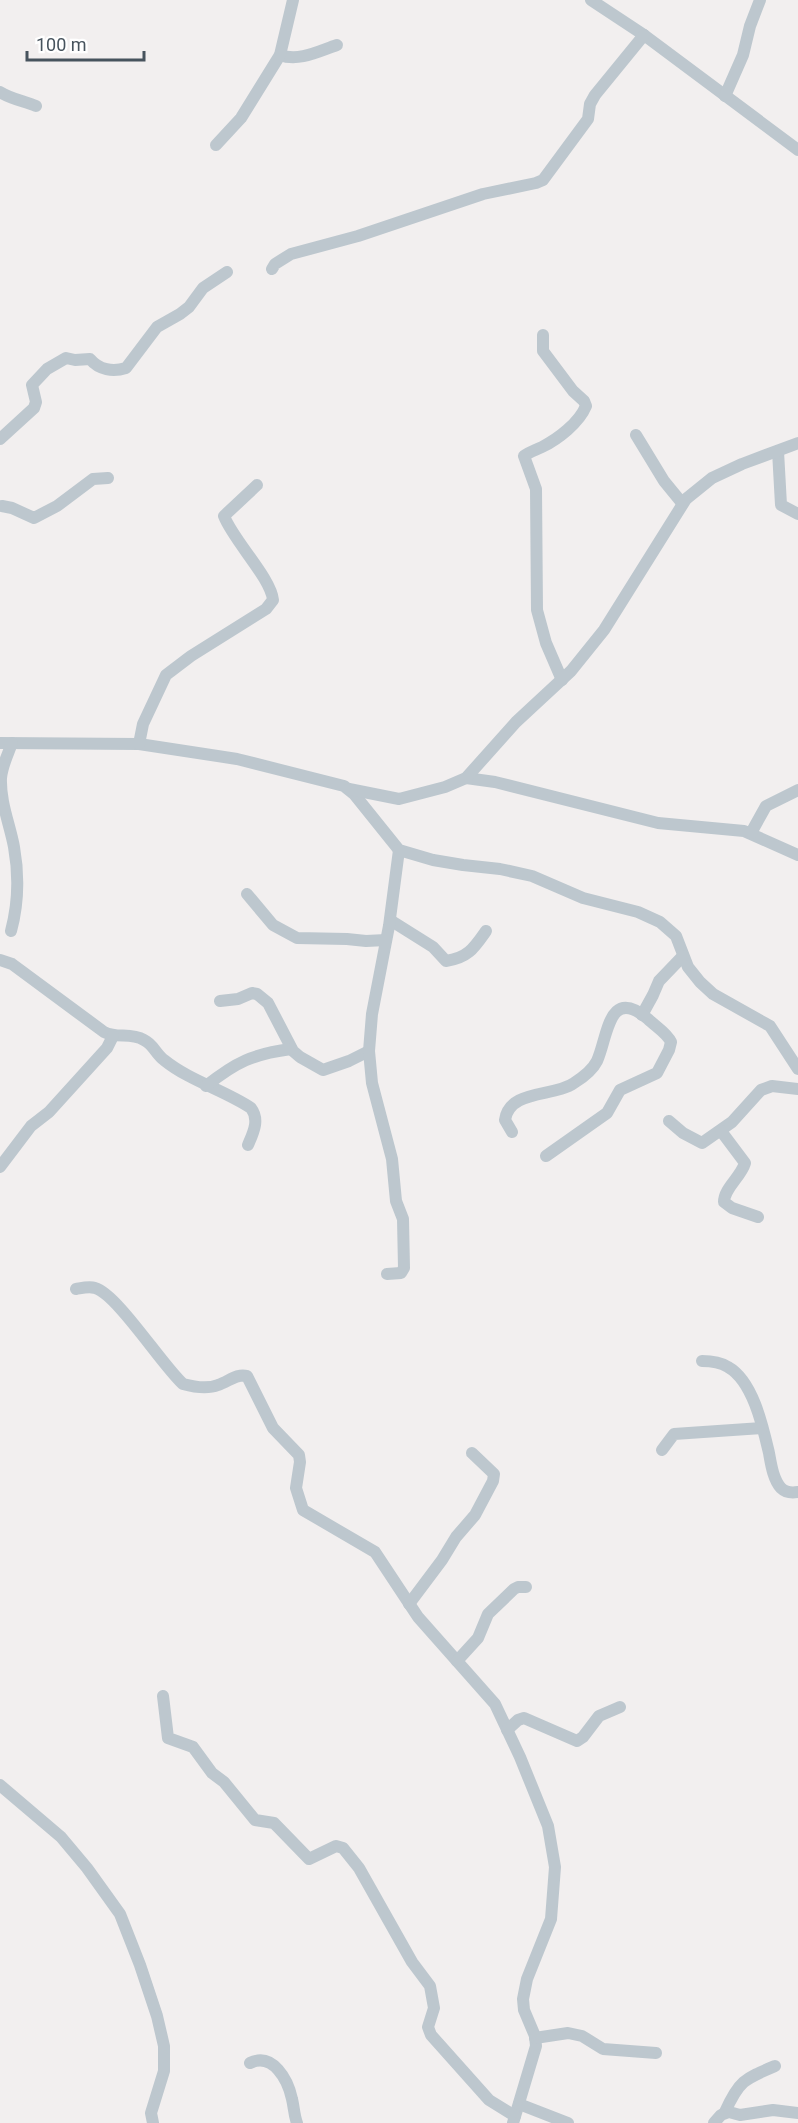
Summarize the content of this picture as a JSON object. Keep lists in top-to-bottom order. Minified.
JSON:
{"scale_bar":"100 m"}
